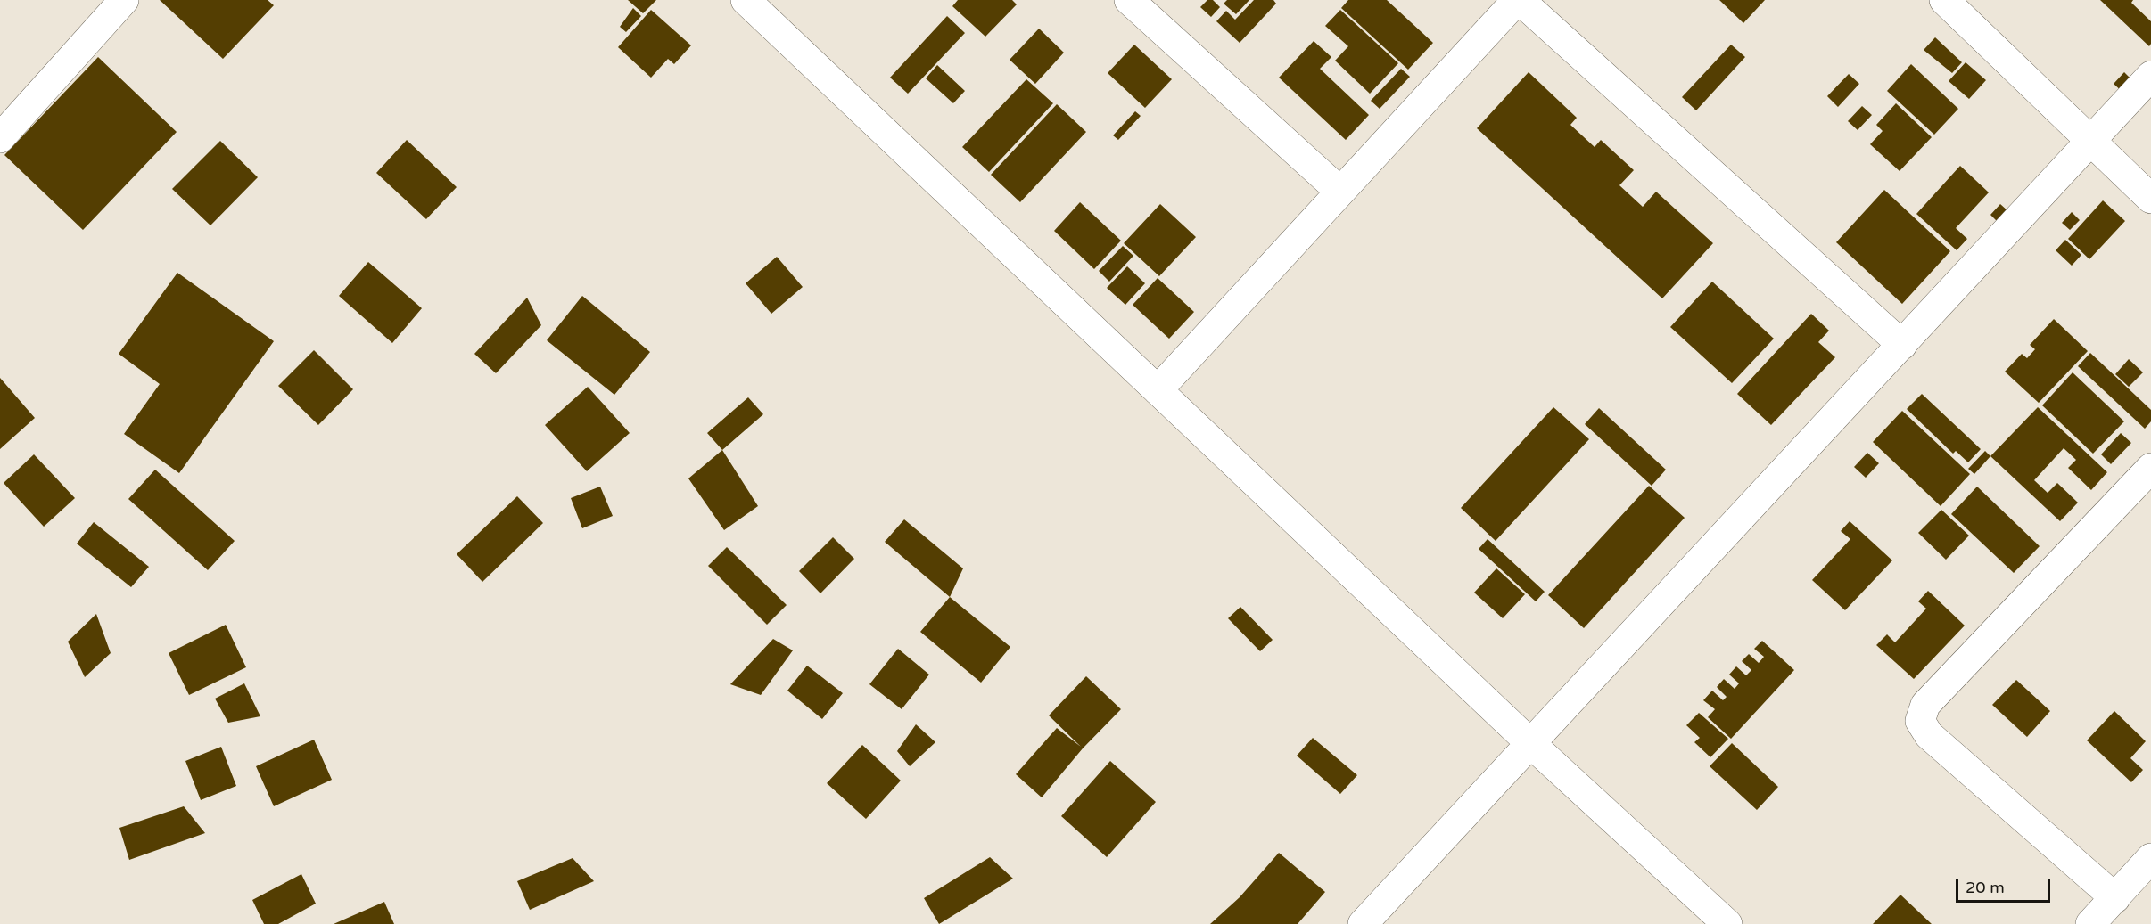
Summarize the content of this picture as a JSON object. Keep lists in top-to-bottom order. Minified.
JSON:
{"scale_bar":"20 m"}
